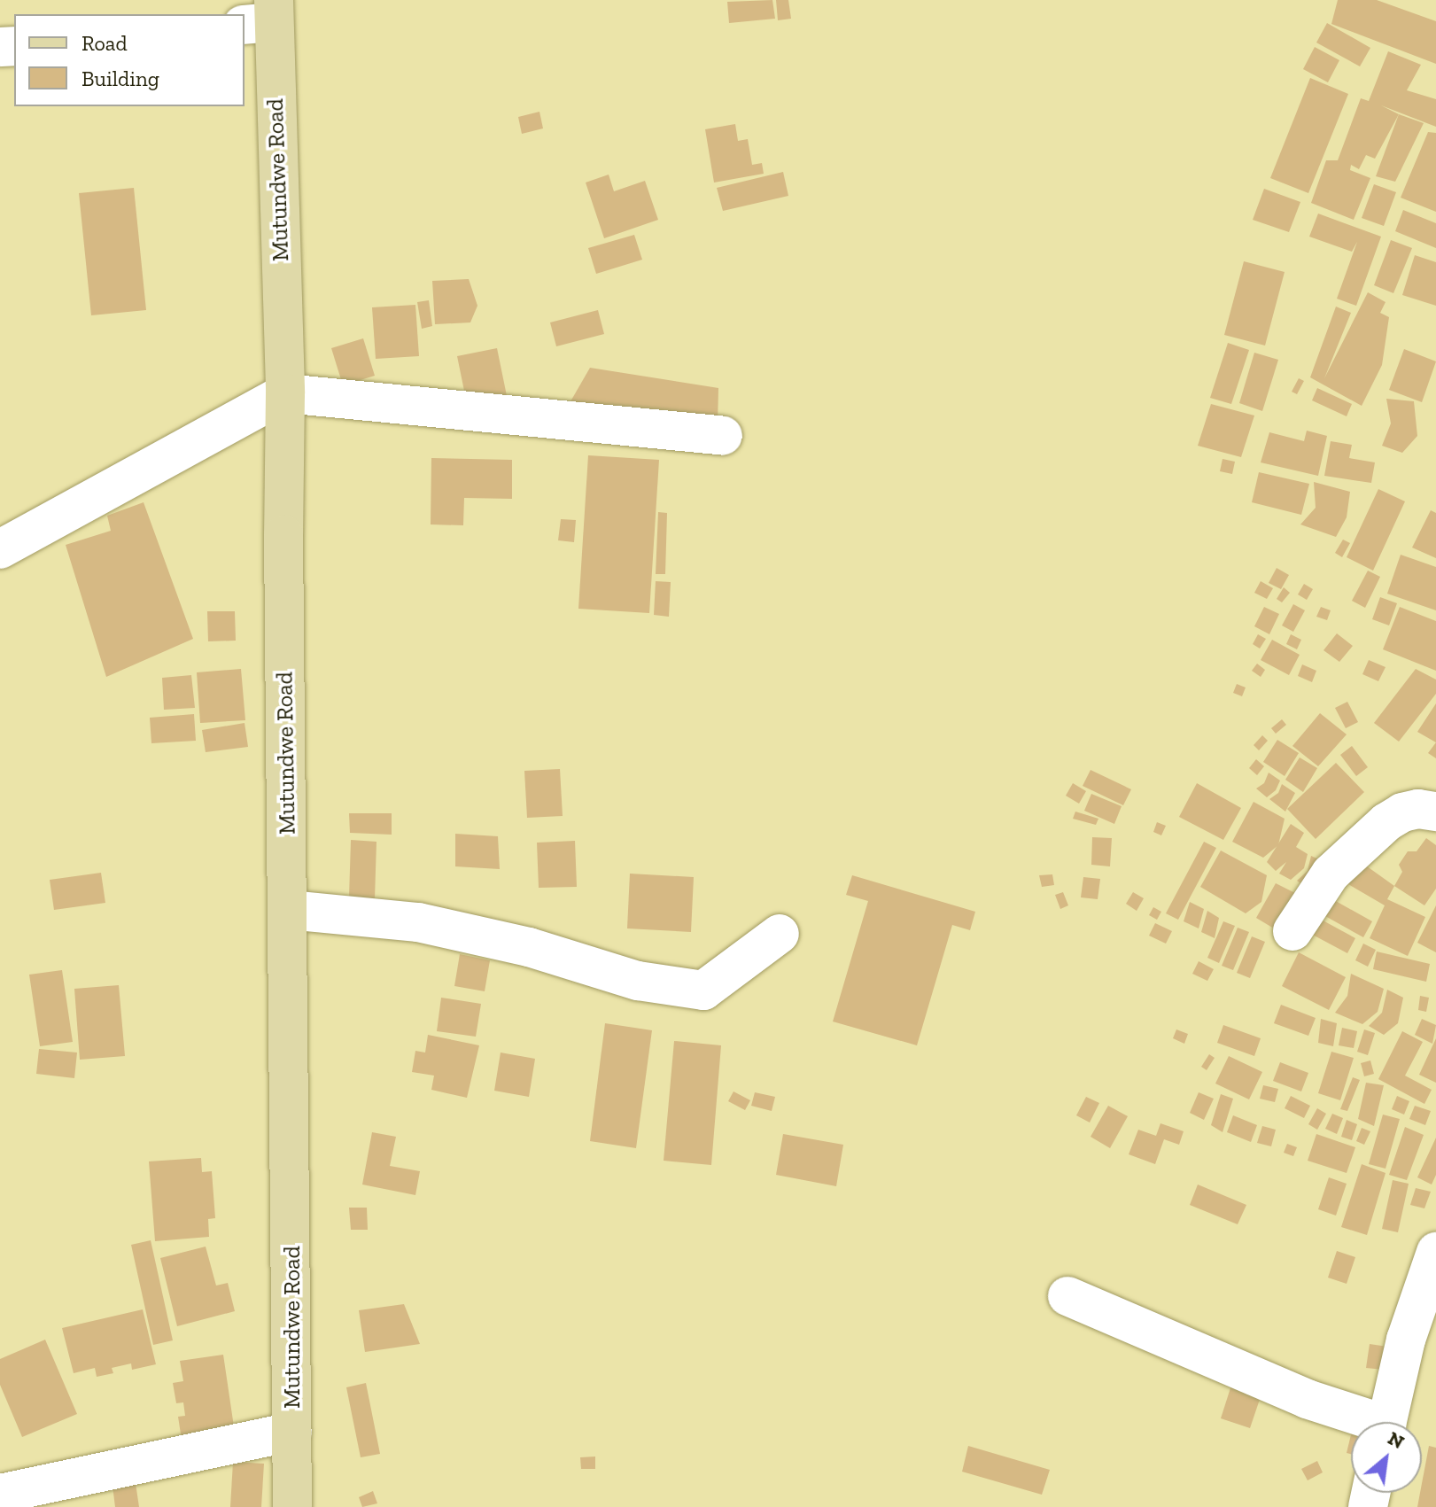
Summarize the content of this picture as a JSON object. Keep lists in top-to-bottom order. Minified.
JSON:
{"streets":{"main road":["Mutundwe Road"]},"legend":["Road","Building"],"north":"top right"}
